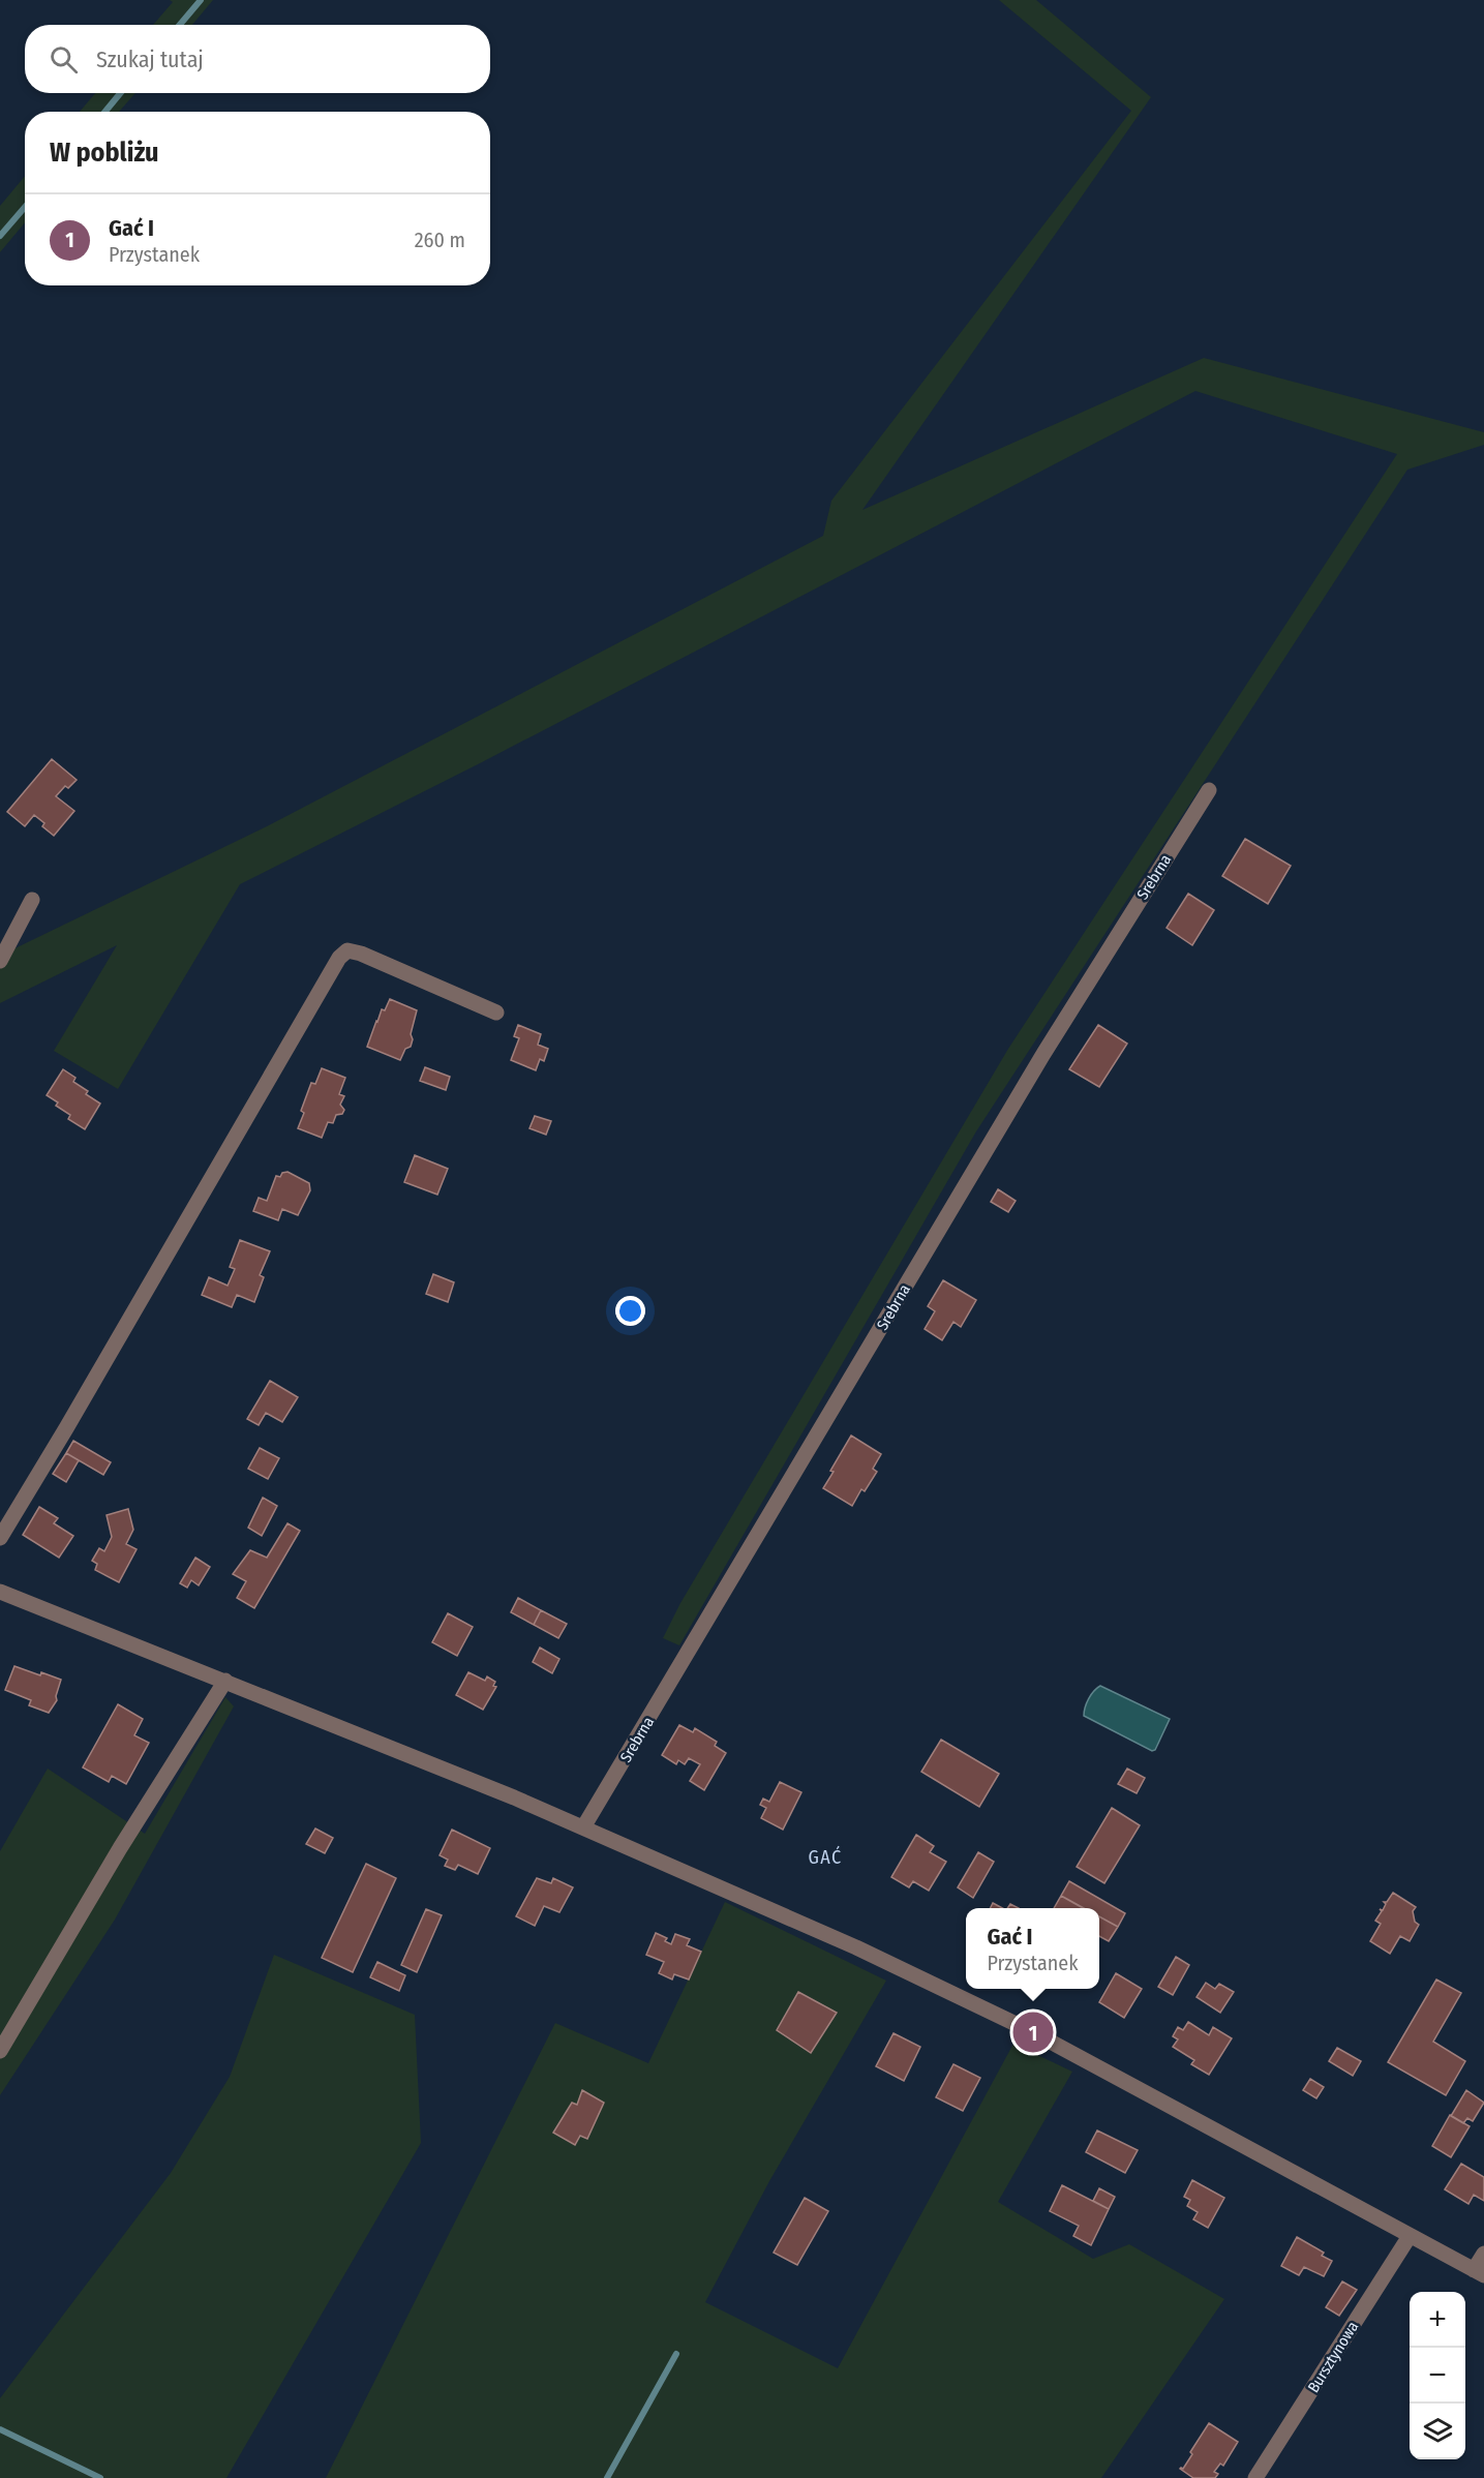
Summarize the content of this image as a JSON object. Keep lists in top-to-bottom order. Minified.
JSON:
{"streets":{"street":["Srebrna","Bursztynowa"]},"districts":["GAĆ"],"page":{"search":"Szukaj tutaj","heading":"W pobliżu","list":[{"mark":"1","name":"Gać I","note":"Przystanek","value":"260 m"}],"popup":["Gać I","Przystanek"],"pins":"1","map_buttons":["+","−"]}}
